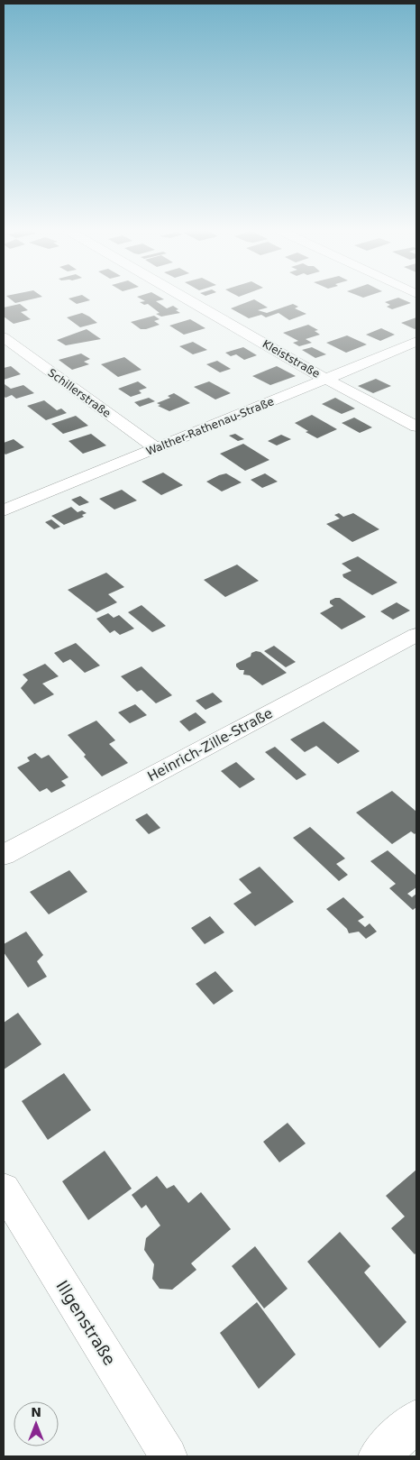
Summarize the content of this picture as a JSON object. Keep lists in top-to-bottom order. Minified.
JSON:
{"streets":{"street":["Kleiststraße","Schillerstraße","Walther-Rathenau-Straße","Heinrich-Zille-Straße","Illgenstraße"]},"crossings":[["Kleiststraße","Walther-Rathenau-Straße"],["Schillerstraße","Walther-Rathenau-Straße"]],"north":"top"}
